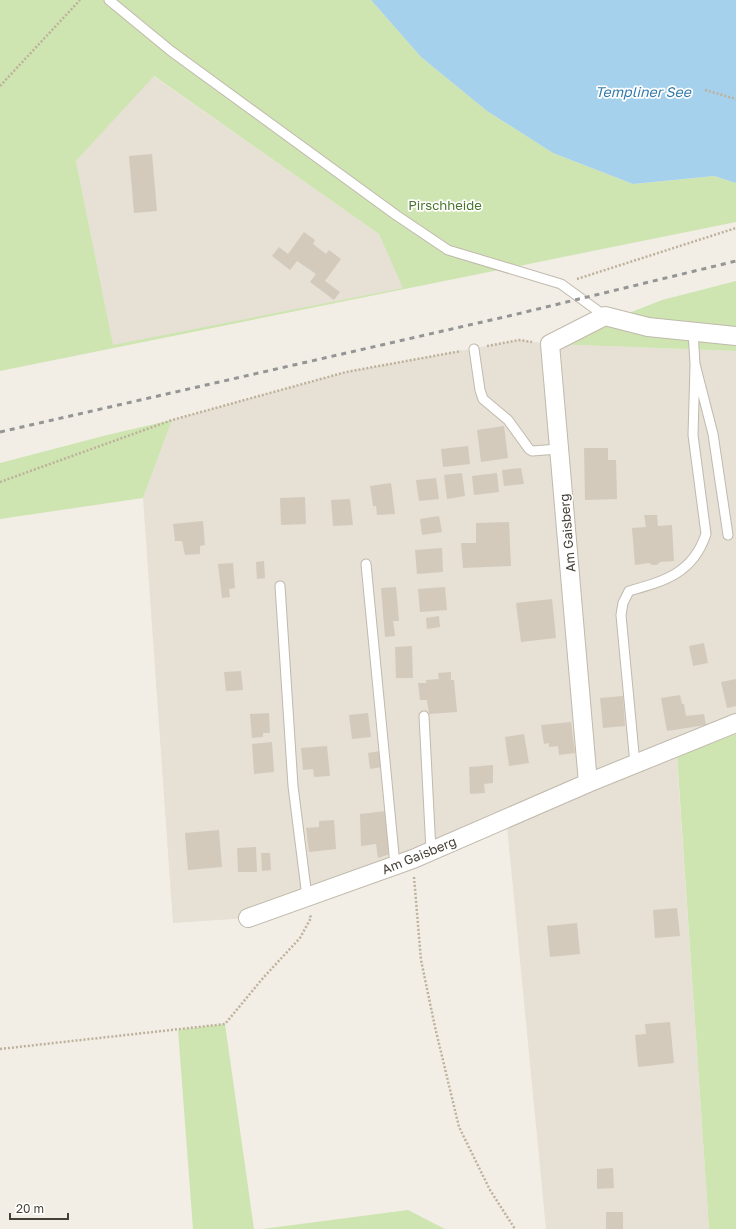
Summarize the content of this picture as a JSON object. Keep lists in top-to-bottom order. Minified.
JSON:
{"streets":{"street":["Am Gaisberg"]},"water":["Templiner See"],"parks":["Pirschheide"],"scale_bar":"20 m"}
